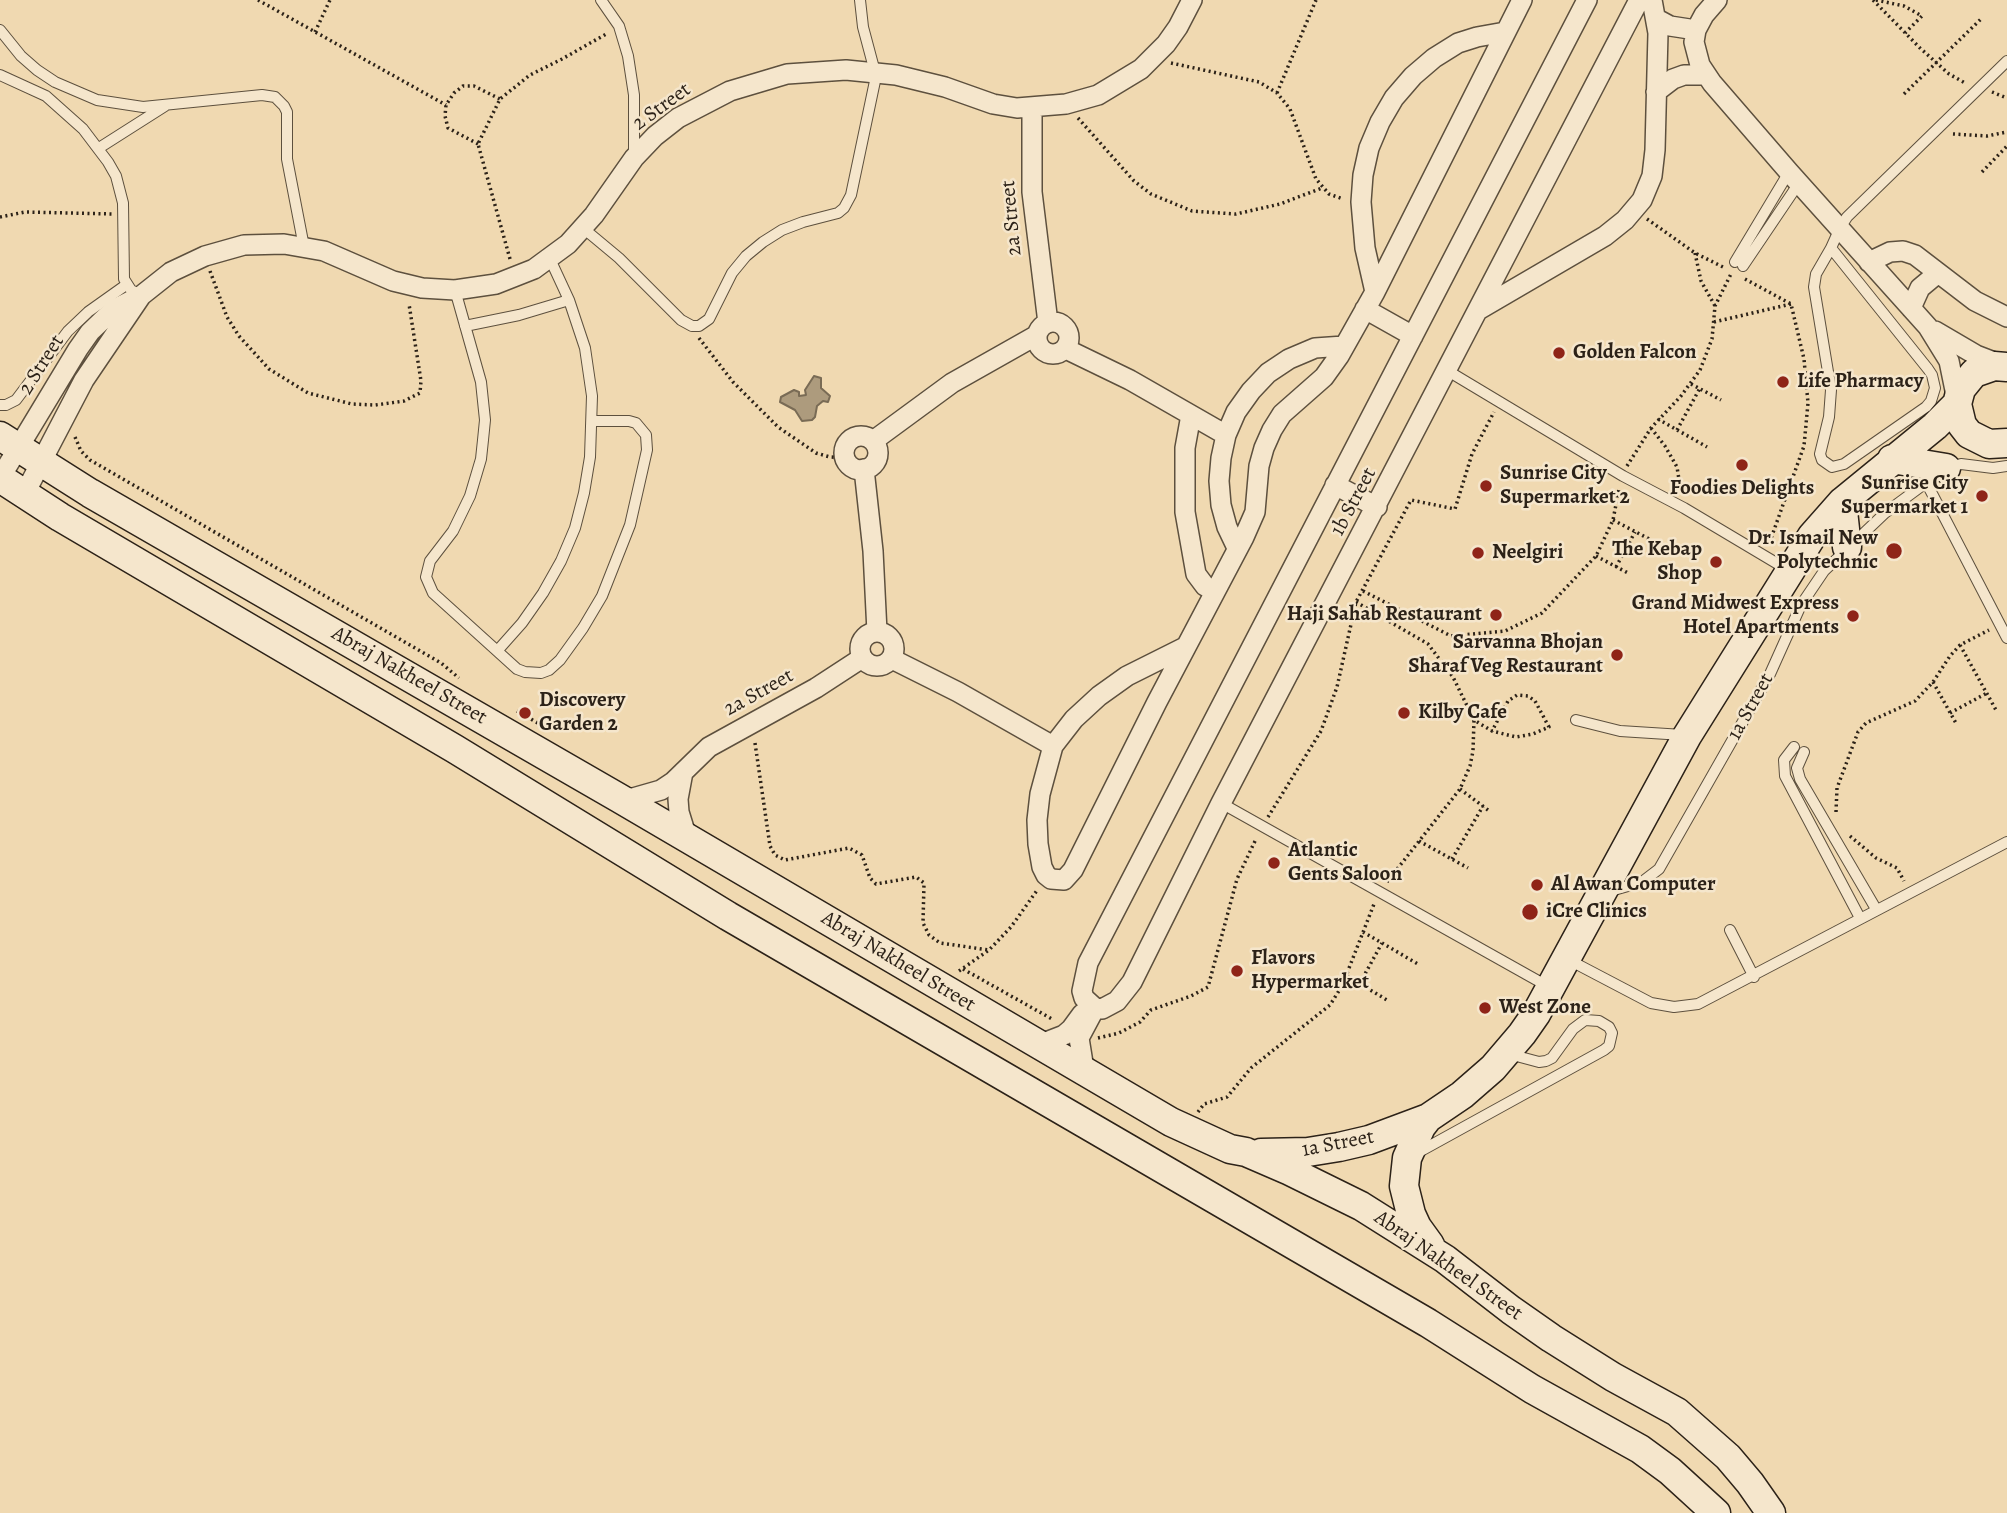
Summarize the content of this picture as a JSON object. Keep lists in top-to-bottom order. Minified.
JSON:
{"streets":{"street":["2 Street","2a Street","1b Street","Abraj Nakheel Street","1a Street"]},"crossings":[["2 Street","2a Street"],["2 Street","Abraj Nakheel Street"],["2a Street","Abraj Nakheel Street"],["Abraj Nakheel Street","1a Street"]],"places":["Golden Falcon","Life Pharmacy","Foodies Delights","Sunrise City Supermarket 2","Sunrise City Supermarket 1","Dr. Ismail New Polytechnic","Neelgiri","The Kebap Shop","Haji Sahab Restaurant","Grand Midwest Express Hotel Apartments","Sarvanna Bhojan Sharaf Veg Restaurant","Discovery Garden 2","Kilby Cafe","Atlantic Gents Saloon","Al Awan Computer","iCre Clinics","Flavors Hypermarket","West Zone"]}
